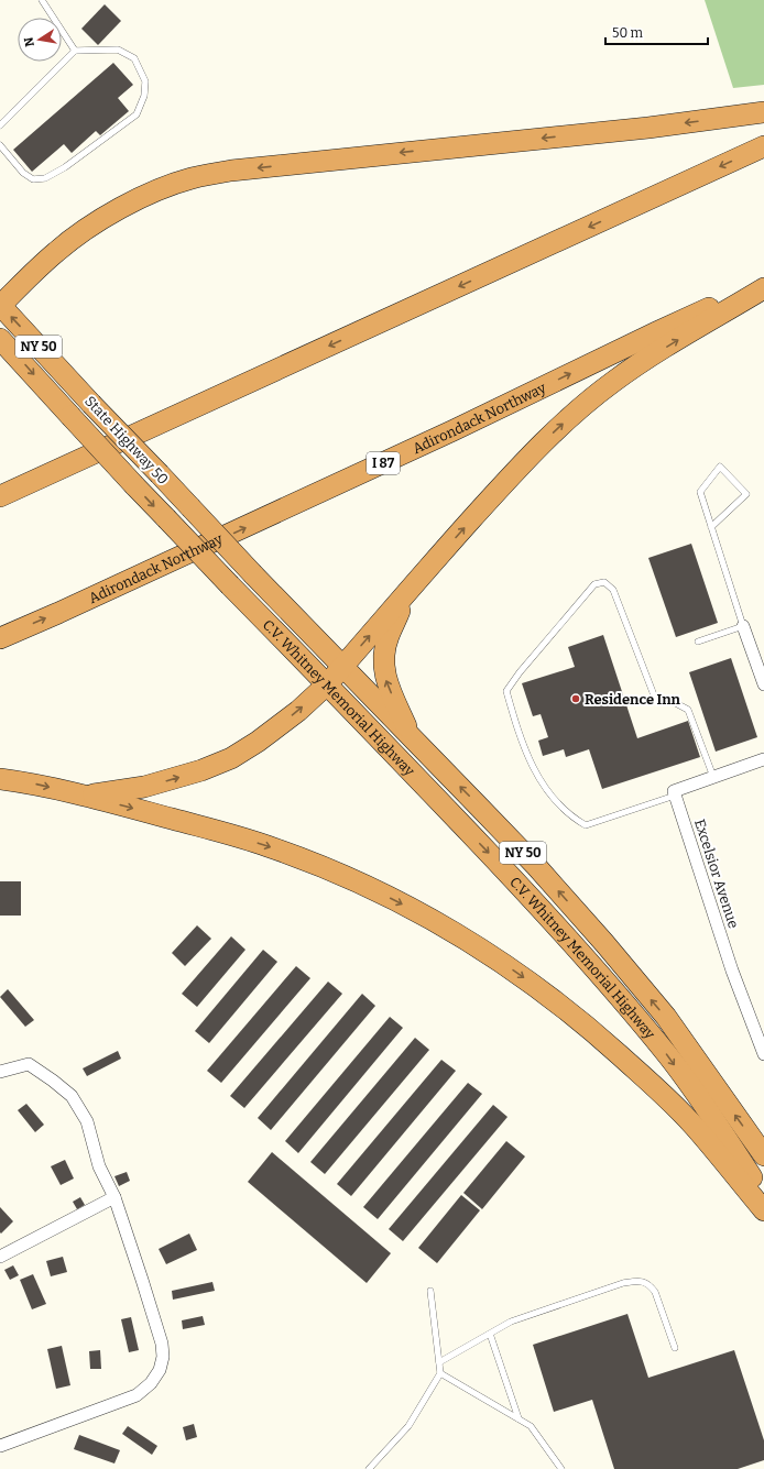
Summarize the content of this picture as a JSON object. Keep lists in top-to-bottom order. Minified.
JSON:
{"streets":{"highway":["NY 50","Adirondack Northway","State Highway 50","I 87","C.V. Whitney Memorial Highway"],"street":["Excelsior Avenue"]},"crossings":[["State Highway 50","C.V. Whitney Memorial Highway"]],"places":["Residence Inn"],"scale_bar":"50 m","north":"left"}
